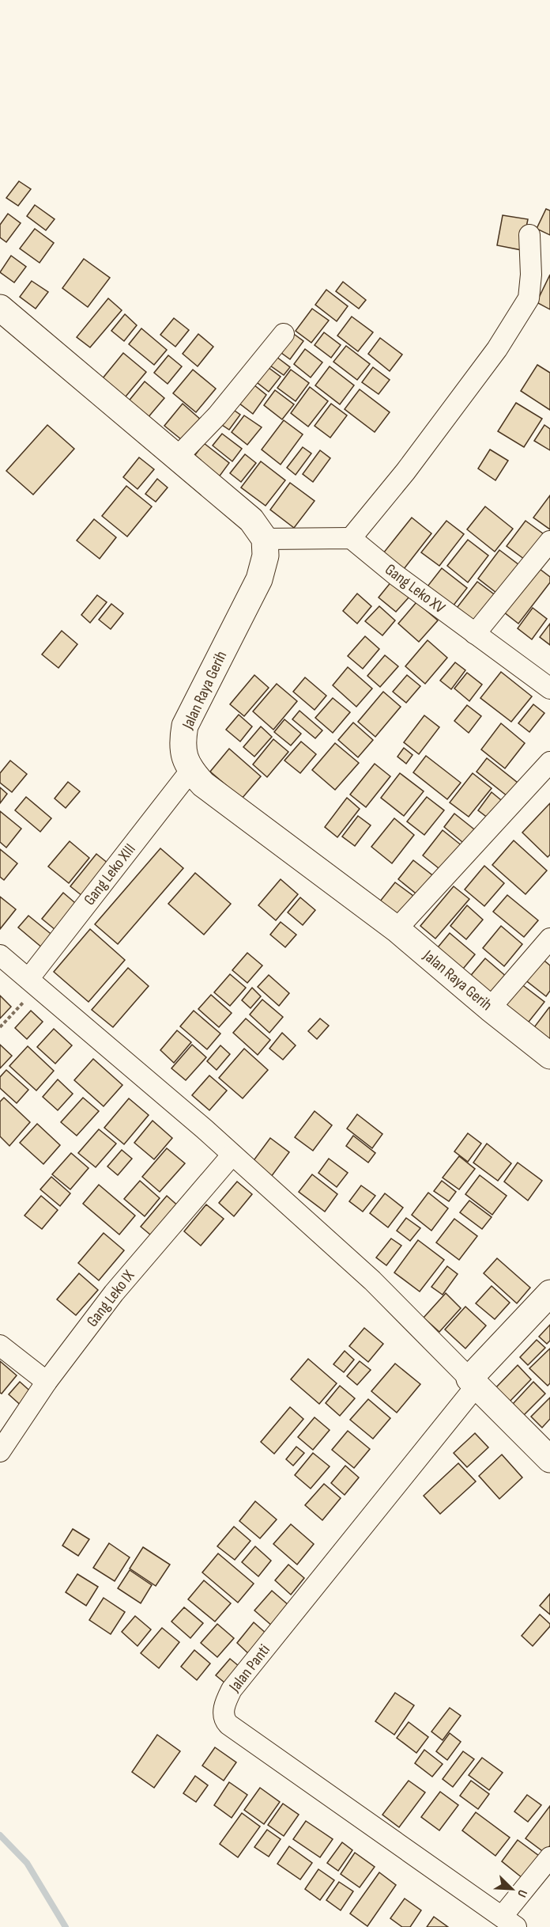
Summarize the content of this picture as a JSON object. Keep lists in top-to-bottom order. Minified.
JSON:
{"streets":{"street":["Gang Leko XV","Jalan Raya Gerih","Gang Leko XIII","Gang Leko IX","Jalan Panti"]},"crossings":[["Jalan Raya Gerih","Gang Leko XIII"]],"north":"bottom right"}
